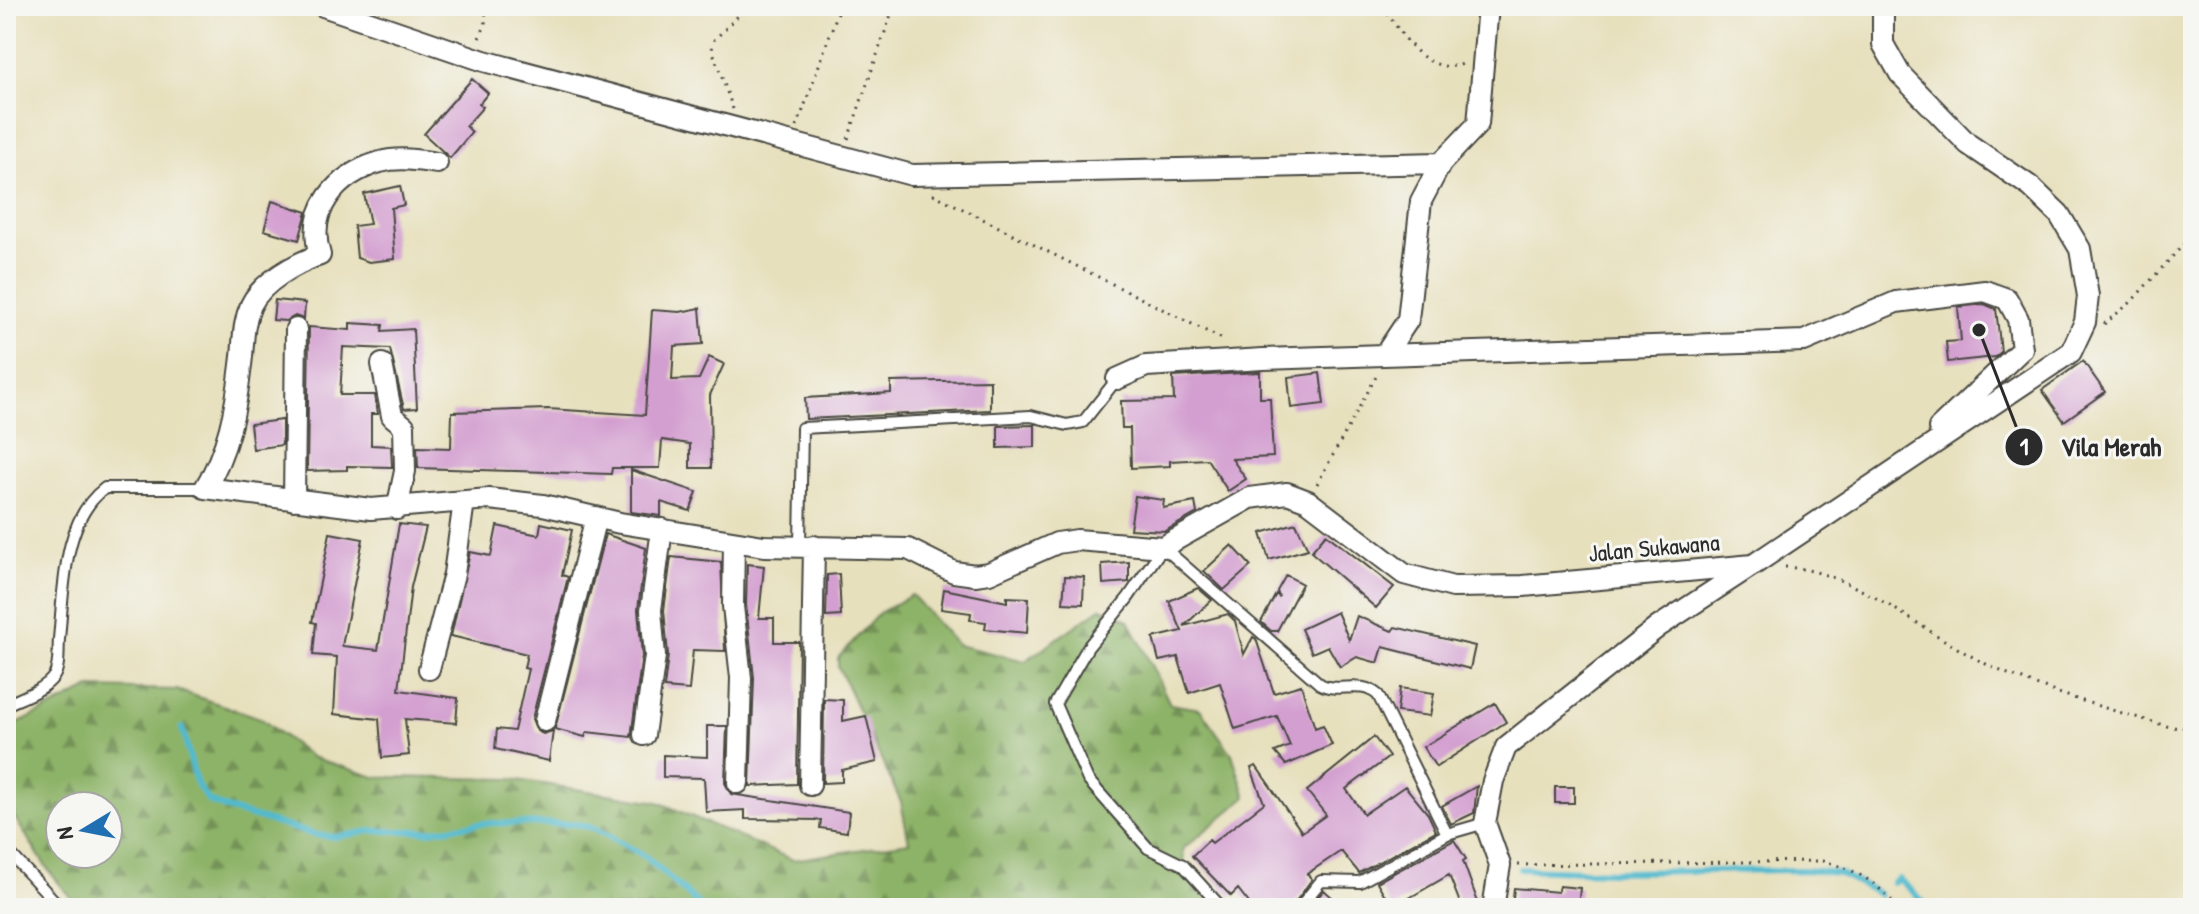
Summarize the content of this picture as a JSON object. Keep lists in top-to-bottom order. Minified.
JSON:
{"streets":{"street":["Jalan Sukawana"]},"places":["Vila Merah"],"north":"left"}
